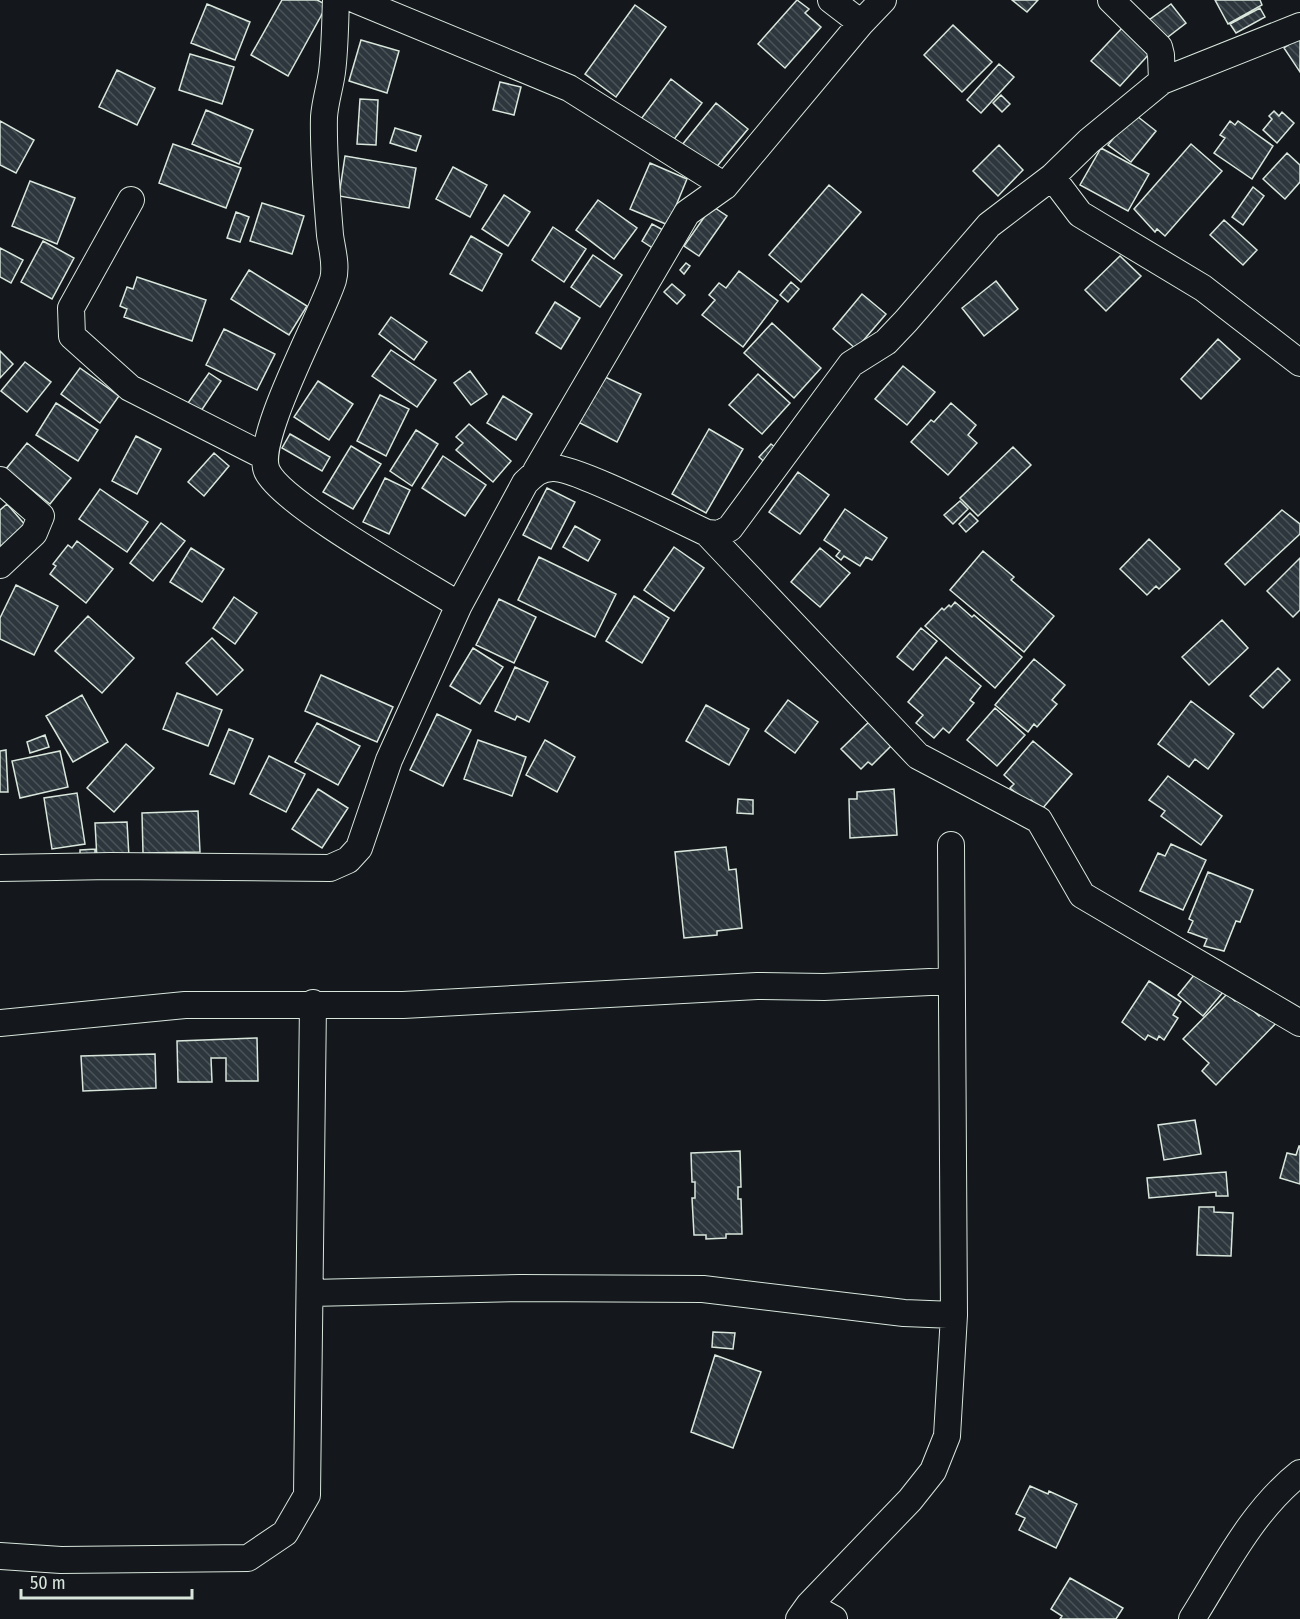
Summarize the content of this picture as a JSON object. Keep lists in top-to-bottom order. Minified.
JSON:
{"scale_bar":"50 m"}
